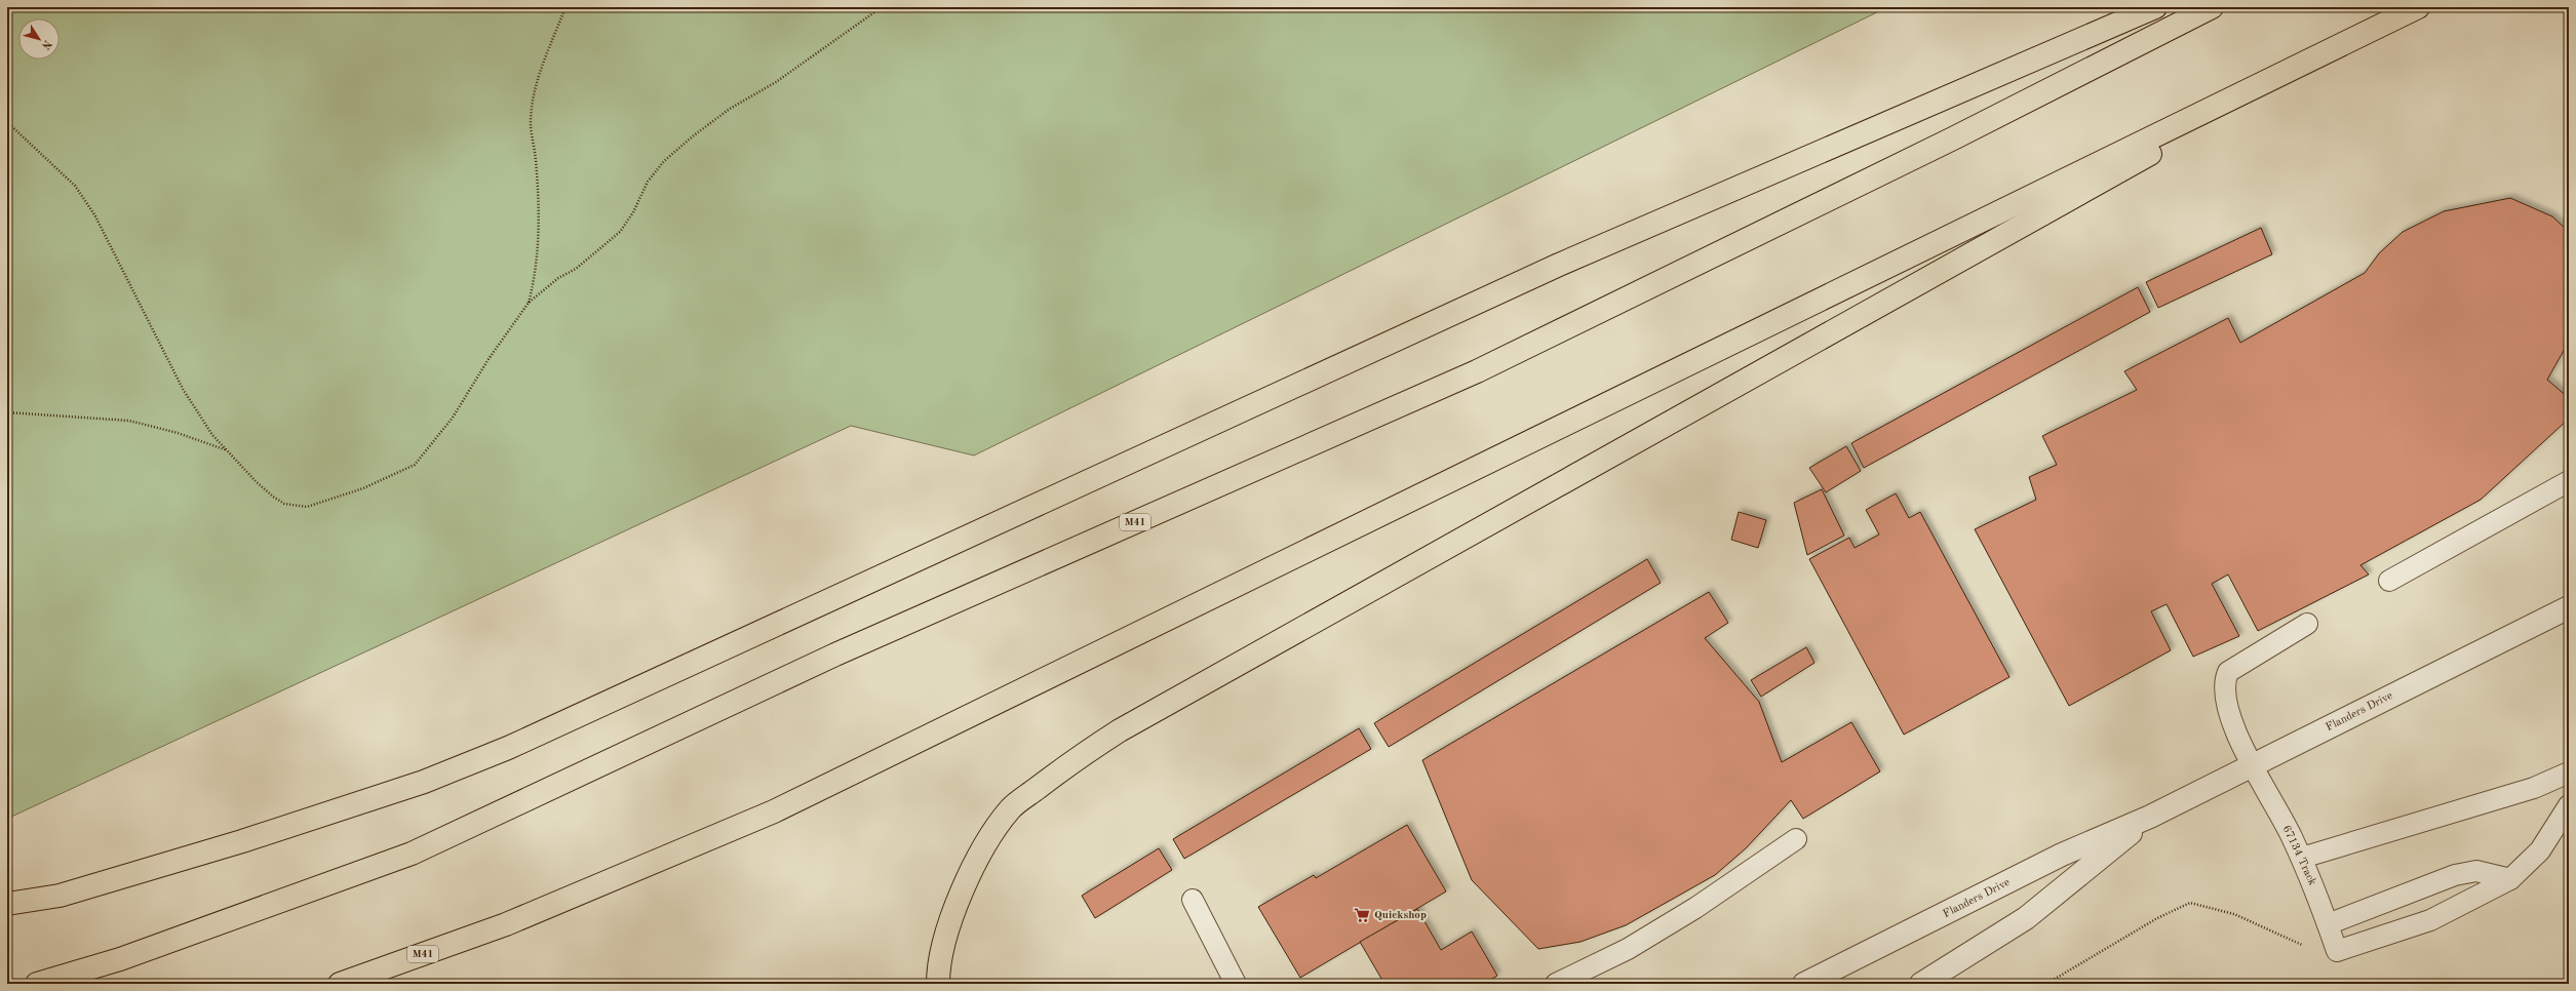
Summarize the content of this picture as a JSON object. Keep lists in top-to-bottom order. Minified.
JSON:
{"streets":{"highway":["M41"],"street":["Flanders Drive"],"lane":["67134 Track"]},"crossings":[["Flanders Drive","67134 Track"]],"places":{"supermarket":["Quickshop"]},"north":"bottom right"}
